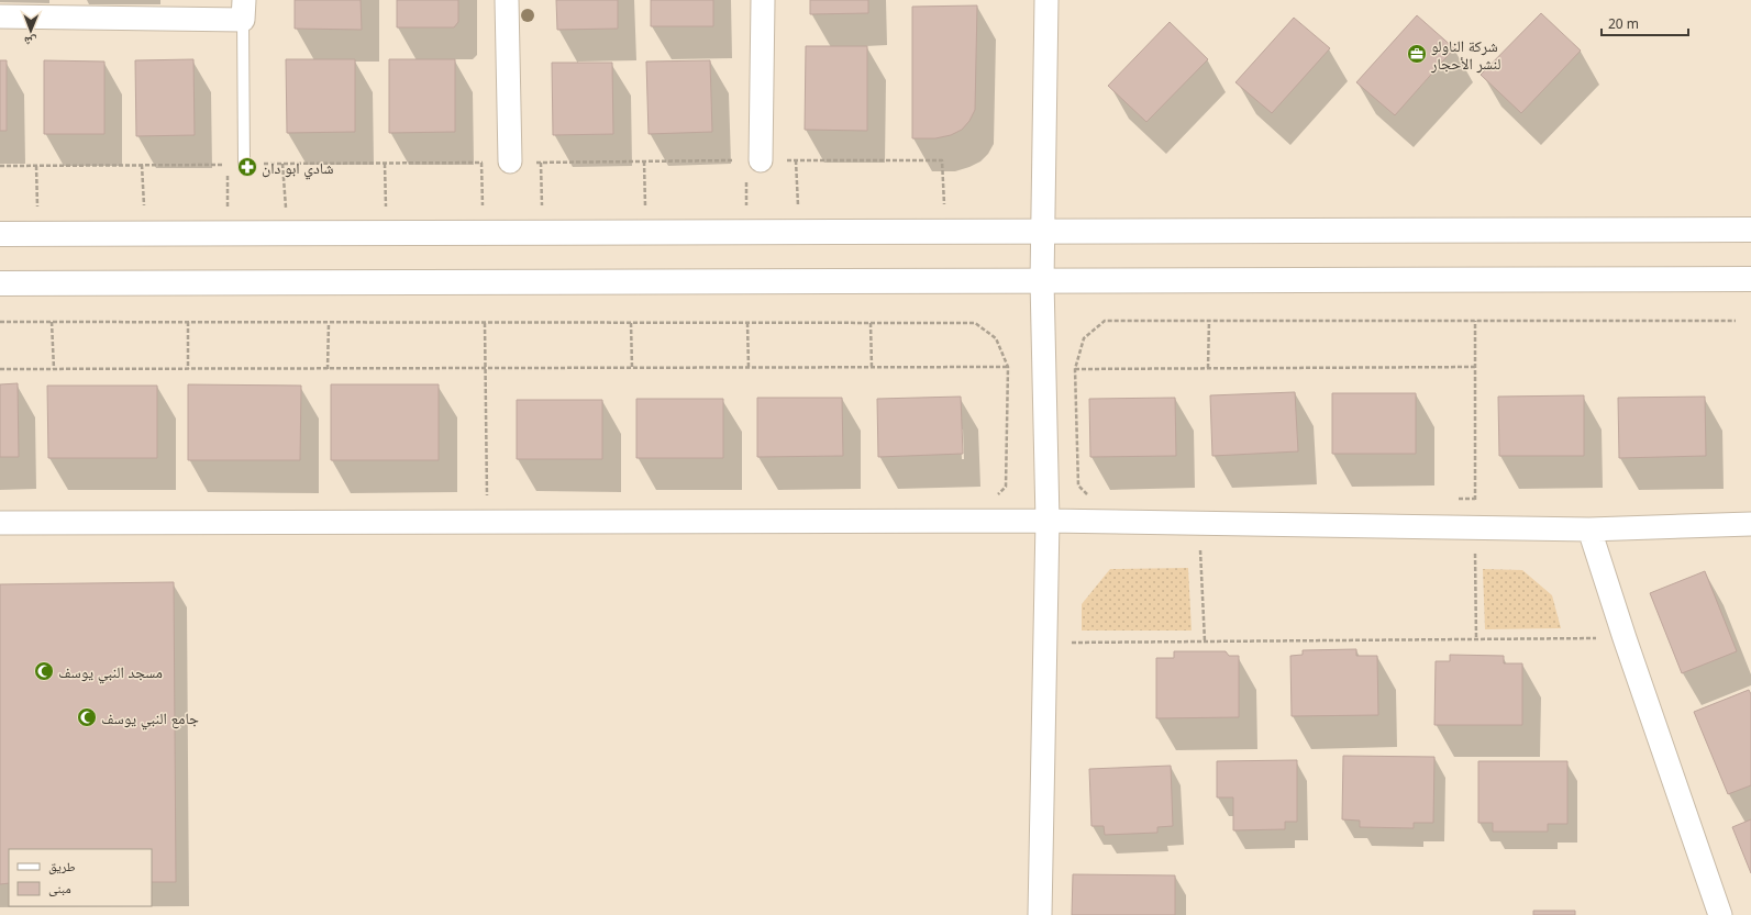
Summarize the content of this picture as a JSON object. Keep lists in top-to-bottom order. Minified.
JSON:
{"places":{"office":["شركة الناولو لنشر الأحجار"],"pharmacy":["شادي ابو دان"],"mosque":["مسجد النبي يوسف","جامع النبي يوسف"]},"legend":["طريق","مبنى"],"scale_bar":"20 m","north":"bottom"}
